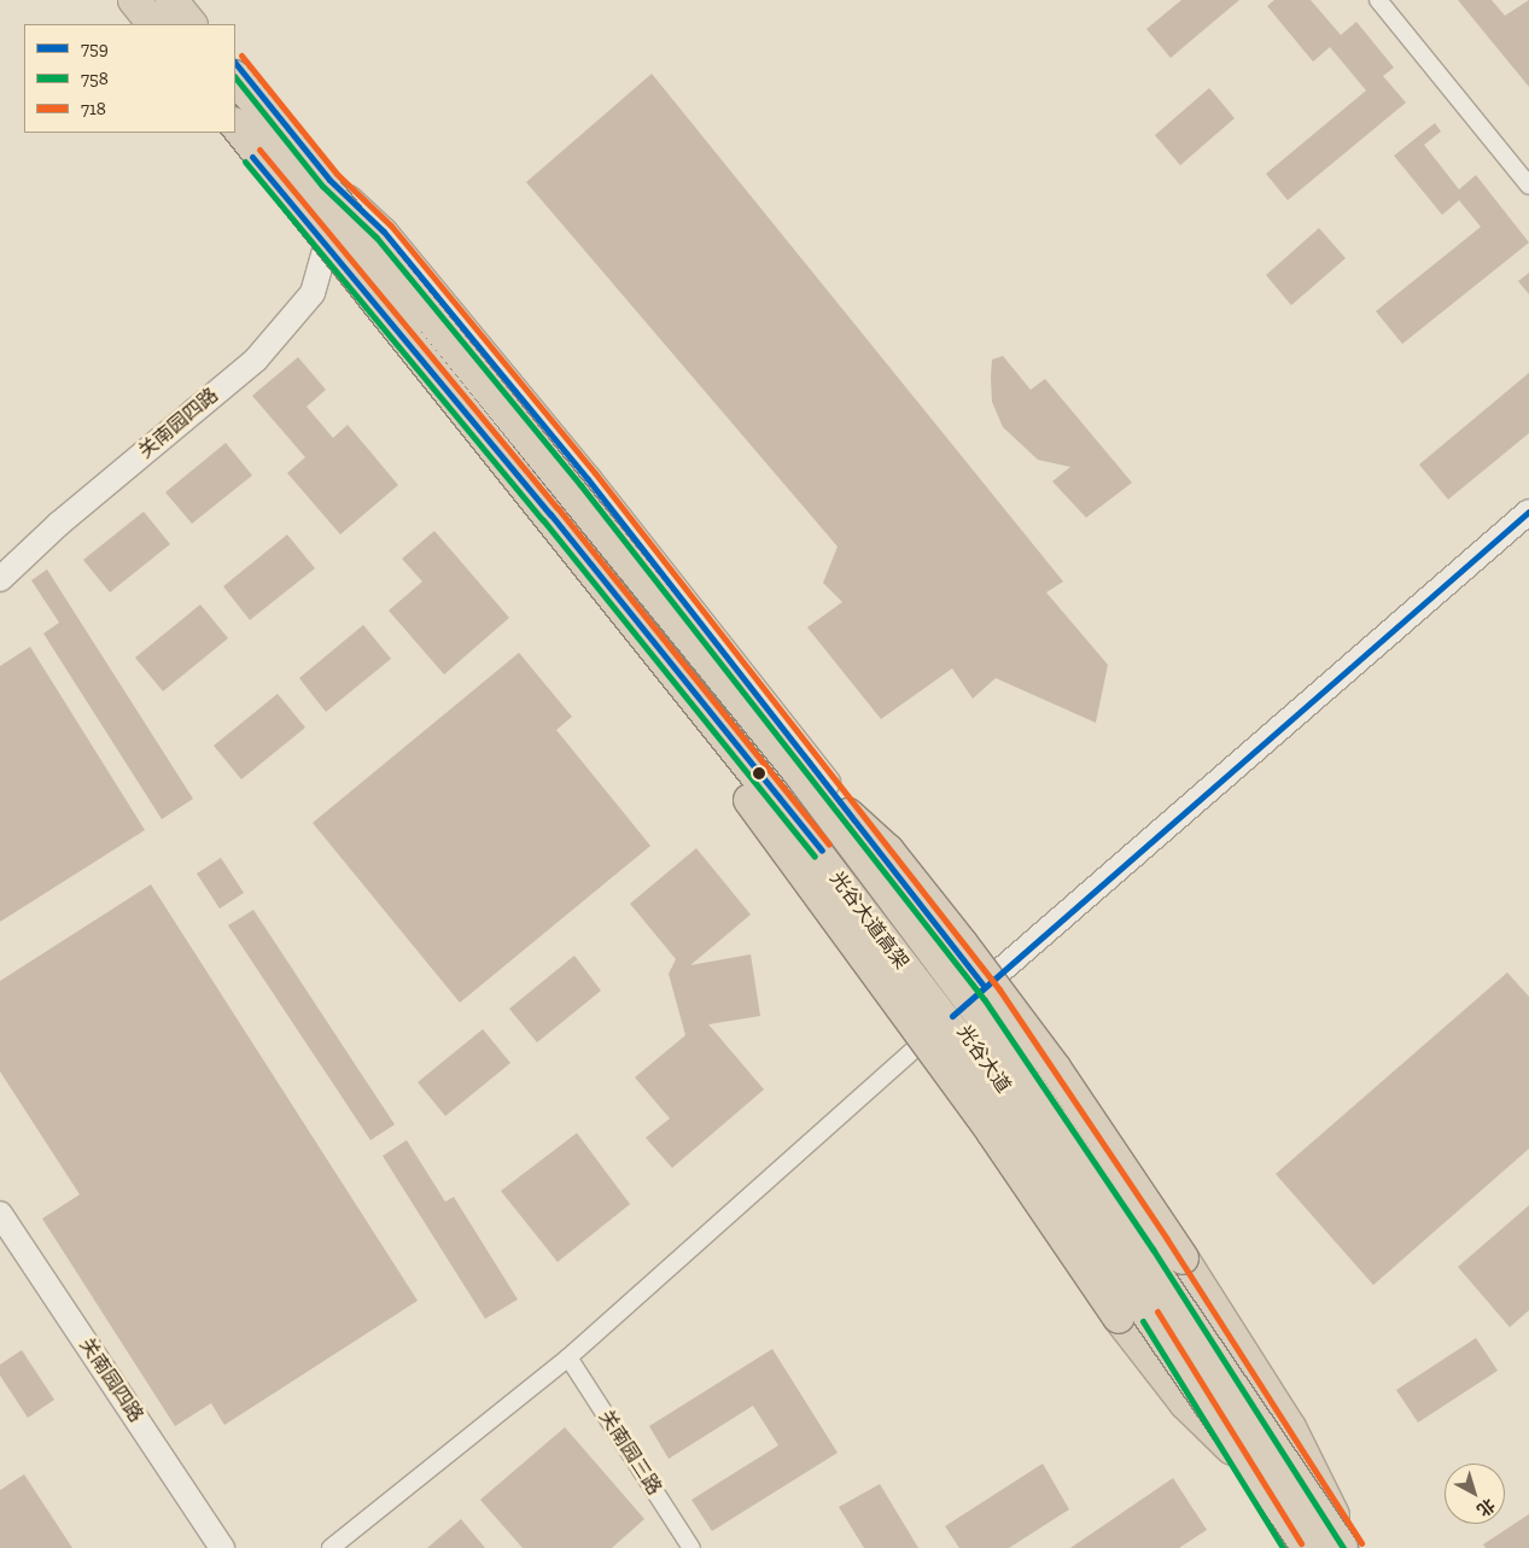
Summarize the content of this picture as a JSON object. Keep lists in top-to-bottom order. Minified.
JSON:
{"streets":{"highway":["光谷大道高架"],"main road":["关南园四路","光谷大道"],"street":["关南园三路"]},"crossings":[["关南园四路","光谷大道"]],"lines":["transit line 718","transit line 759","transit line 758"],"legend":["759","758","718"],"north":"bottom right"}
